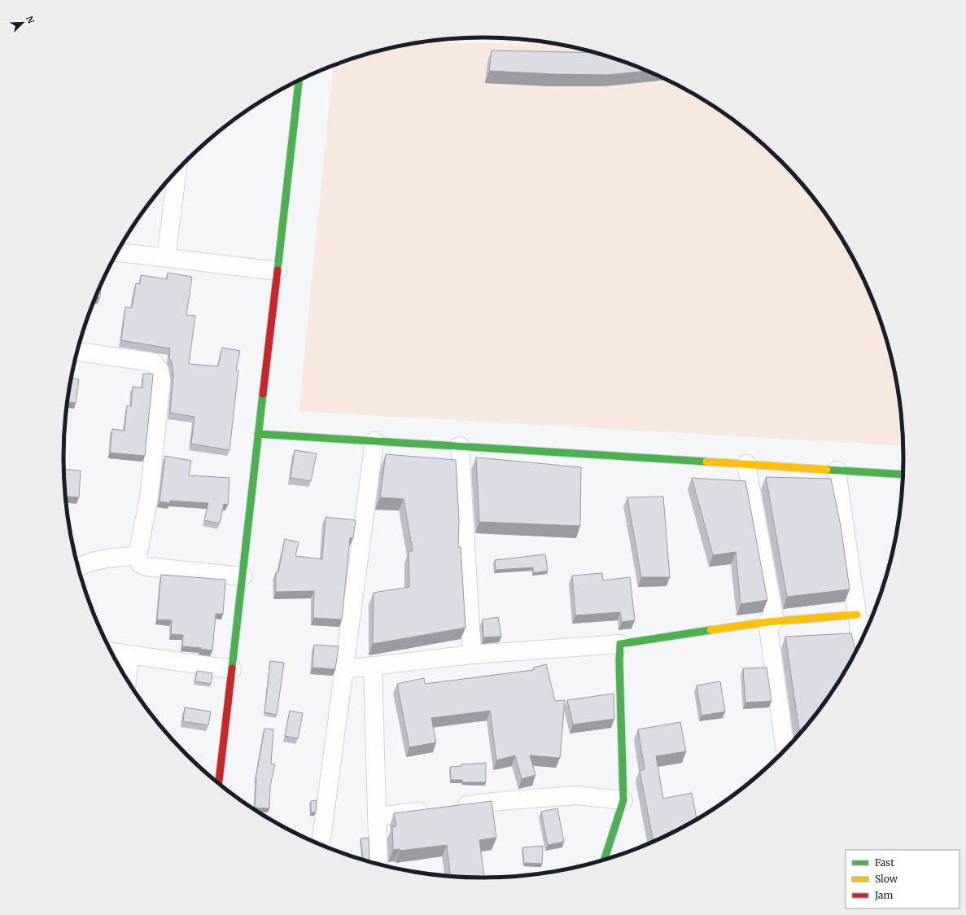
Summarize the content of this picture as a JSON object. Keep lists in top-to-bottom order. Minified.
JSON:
{"legend":["Fast","Slow","Jam"],"north":"top right"}
